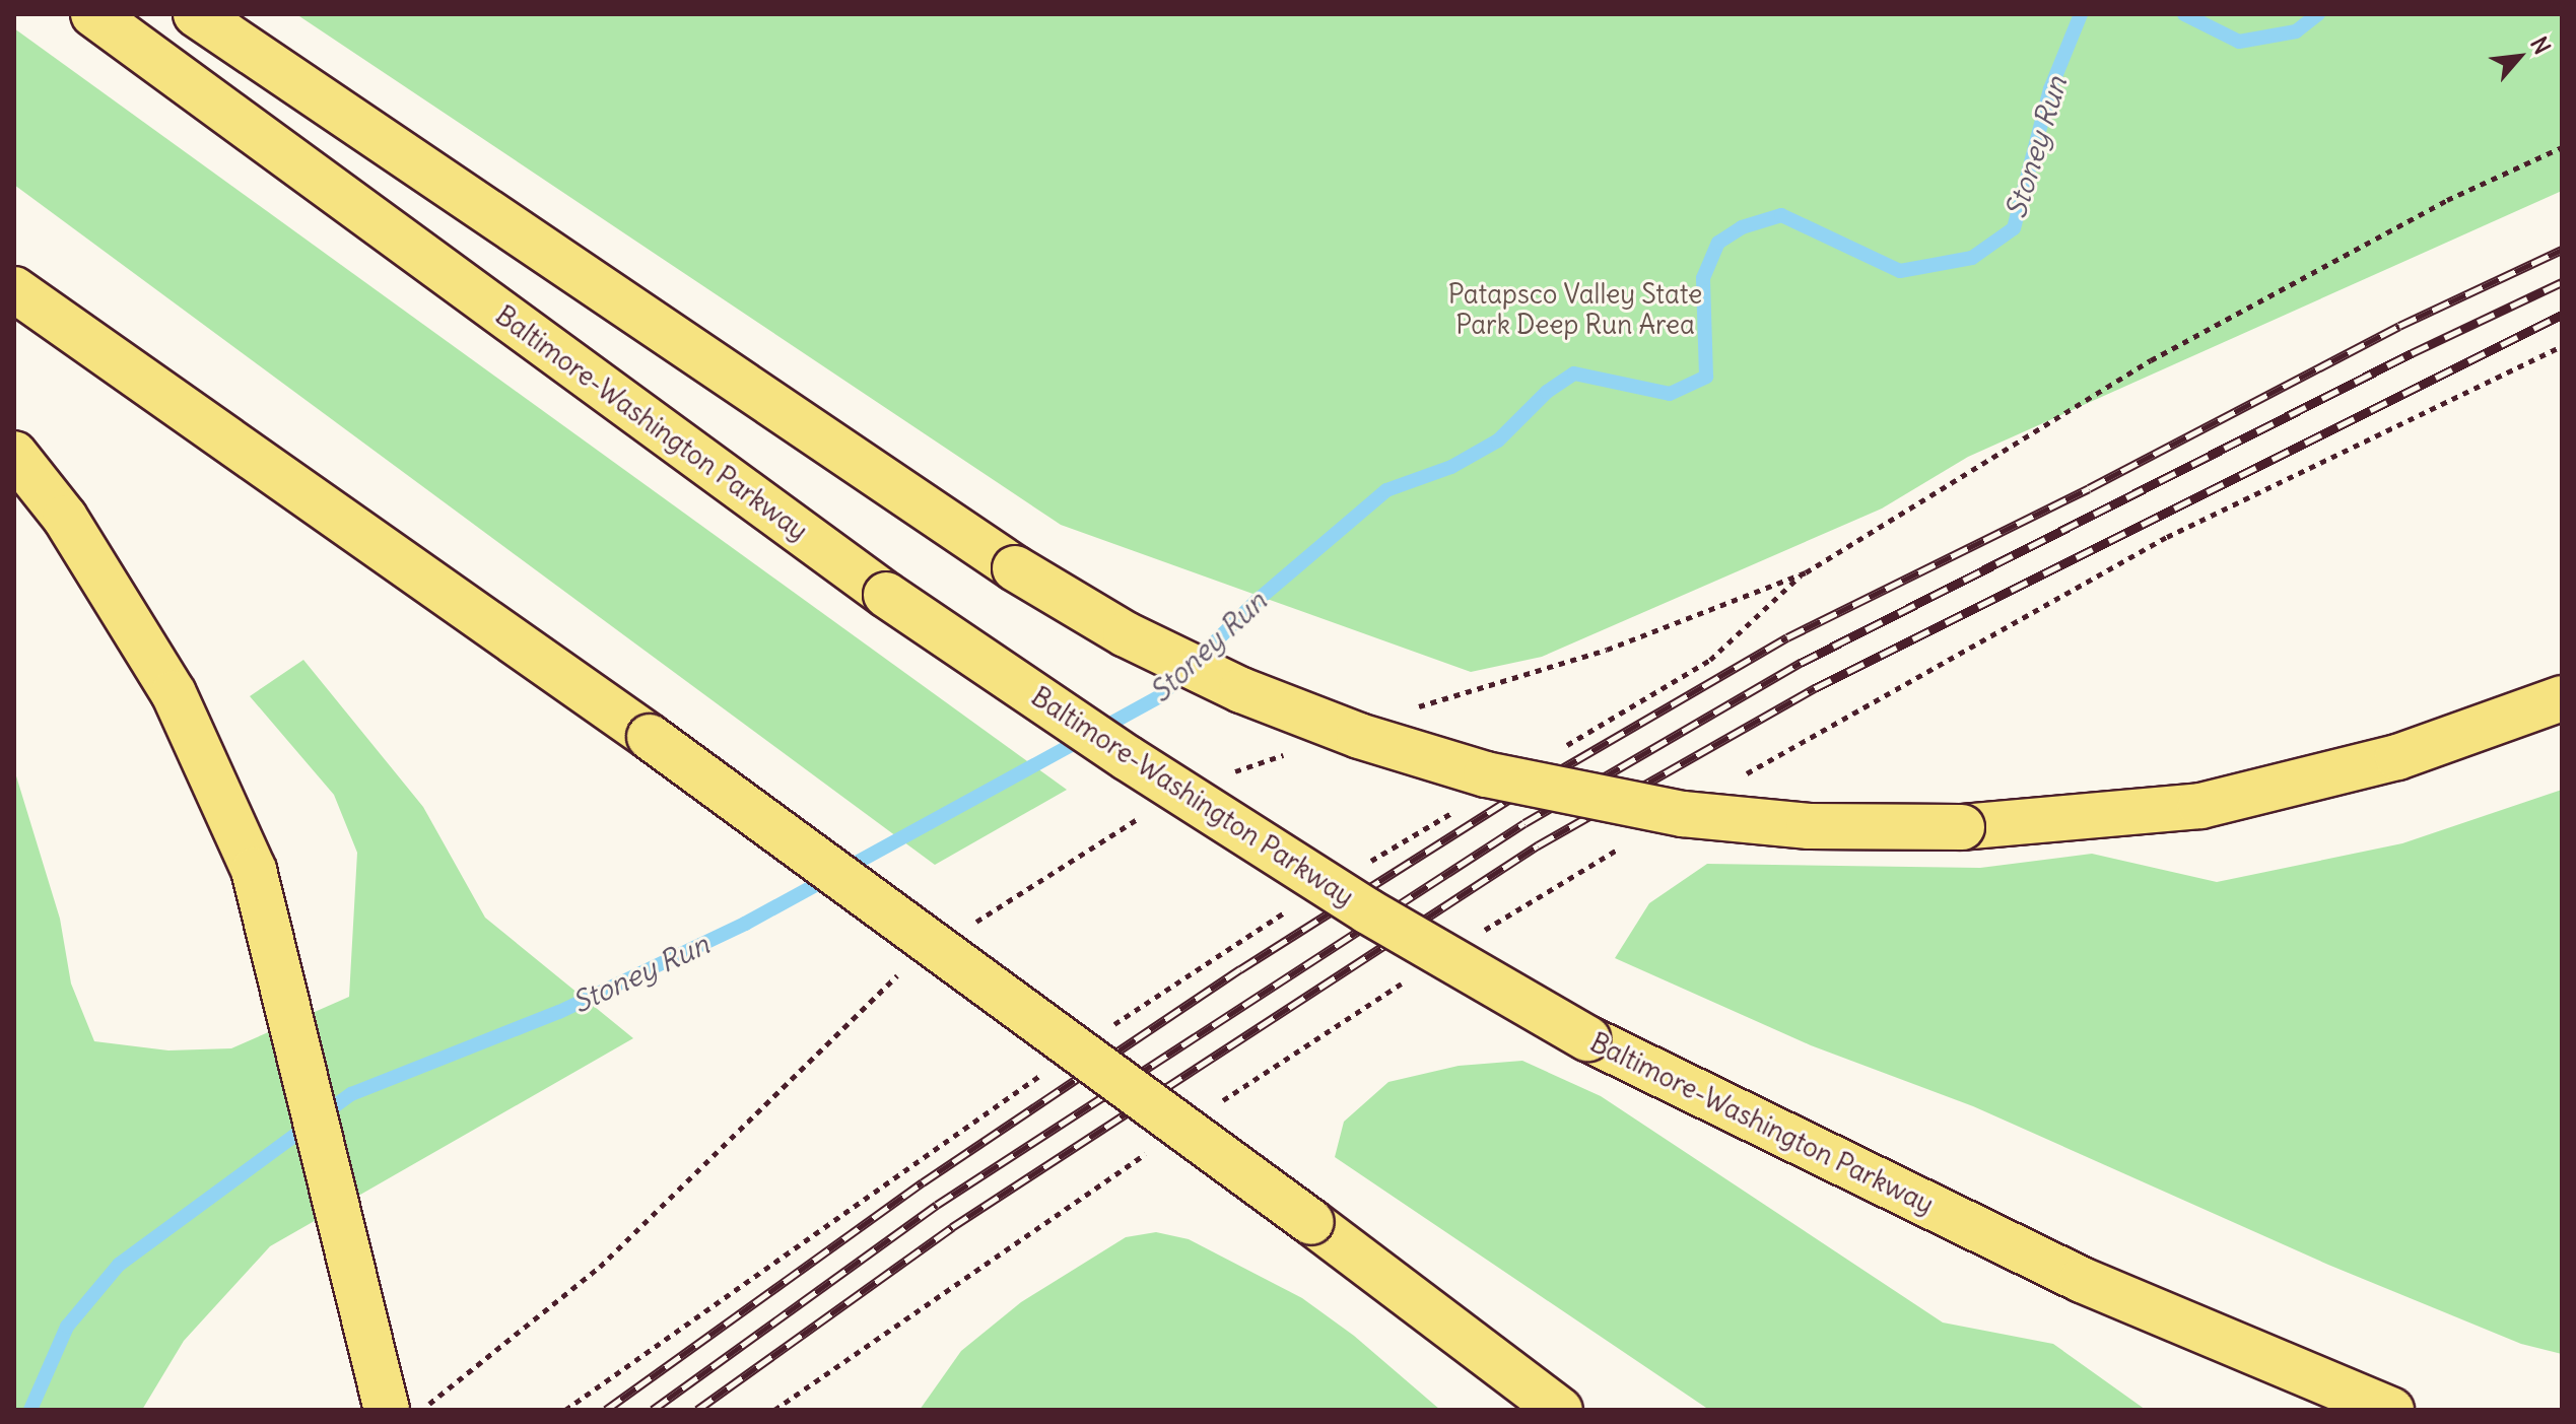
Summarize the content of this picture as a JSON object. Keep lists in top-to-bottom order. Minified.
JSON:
{"streets":{"highway":["Baltimore-Washington Parkway"]},"water":["Stoney Run"],"parks":["Patapsco Valley State Park Deep Run Area"],"north":"top right"}
